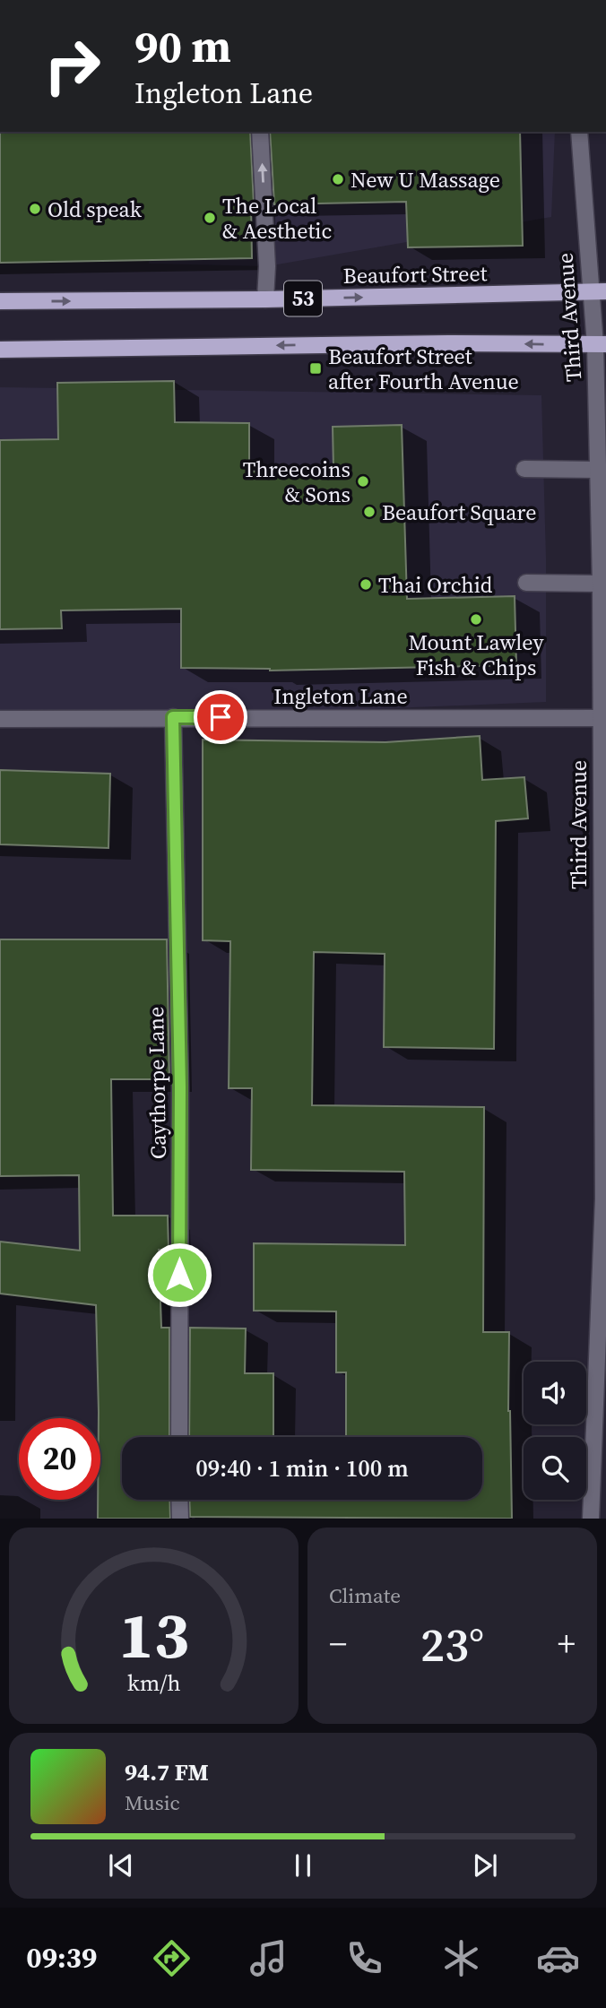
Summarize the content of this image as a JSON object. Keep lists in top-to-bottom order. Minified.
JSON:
{"streets":{"main road":["Beaufort Street","53"],"street":["Third Avenue","Ingleton Lane","Caythorpe Lane"]},"crossings":[["Beaufort Street","Third Avenue"],["53","Third Avenue"],["Third Avenue","Ingleton Lane"],["Ingleton Lane","Caythorpe Lane"]],"places":{"other":["New U Massage","Old speak","The Local & Aesthetic","Threecoins & Sons","Beaufort Square","Thai Orchid","Mount Lawley Fish & Chips"],"transit":["Beaufort Street after Fourth Avenue"]},"page":{"turn":["90 m","Ingleton Lane"],"limit":"20","trip":"09:40 · 1 min · 100 m","tile":"Climate","heat":["−","23°","+"],"song":["94.7 FM","Music"],"tabs":"09:39","gauge":["13","km/h"]}}
